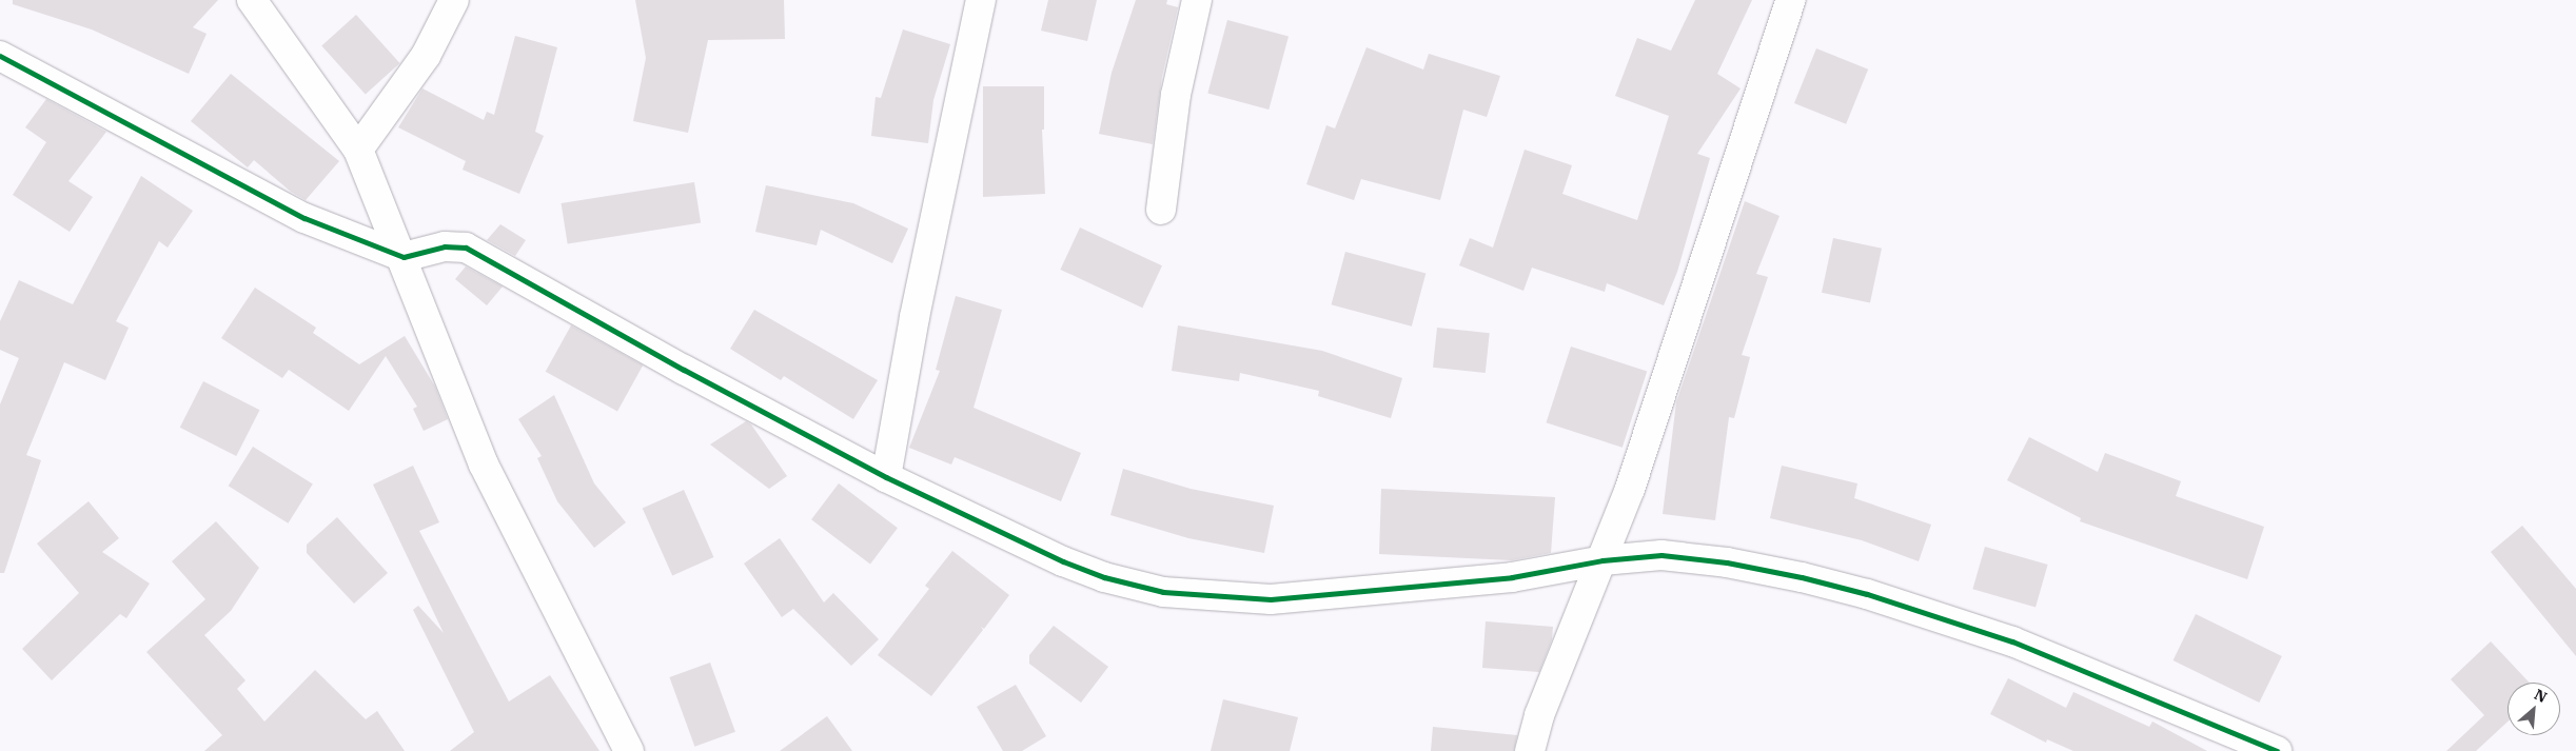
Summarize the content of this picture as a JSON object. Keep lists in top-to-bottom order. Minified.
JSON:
{"north":"top right"}
